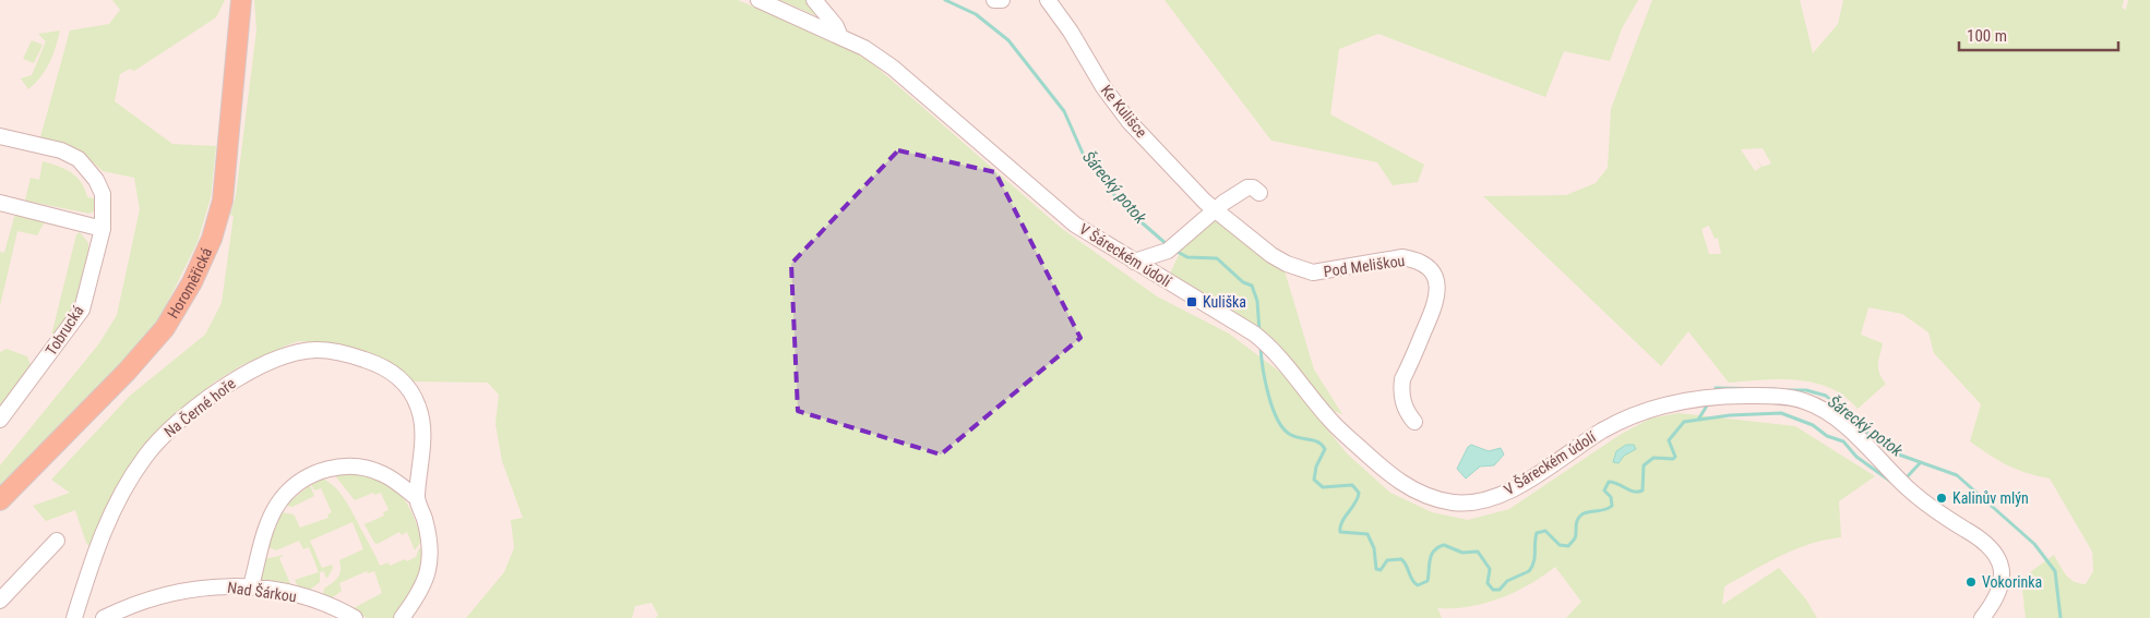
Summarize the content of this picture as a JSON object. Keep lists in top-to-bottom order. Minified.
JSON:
{"streets":{"main road":["Horoměřická"],"street":["Ke Kulišce","V Šáreckém údolí","Pod Meliškou","Tobrucká","Na Černé hoře","Nad Šárkou"]},"crossings":[["Ke Kulišce","Pod Meliškou"]],"water":["Šárecký potok"],"places":{"transit":["Kuliška"],"other":["Kalinův mlýn","Vokorinka"]},"scale_bar":"100 m"}
